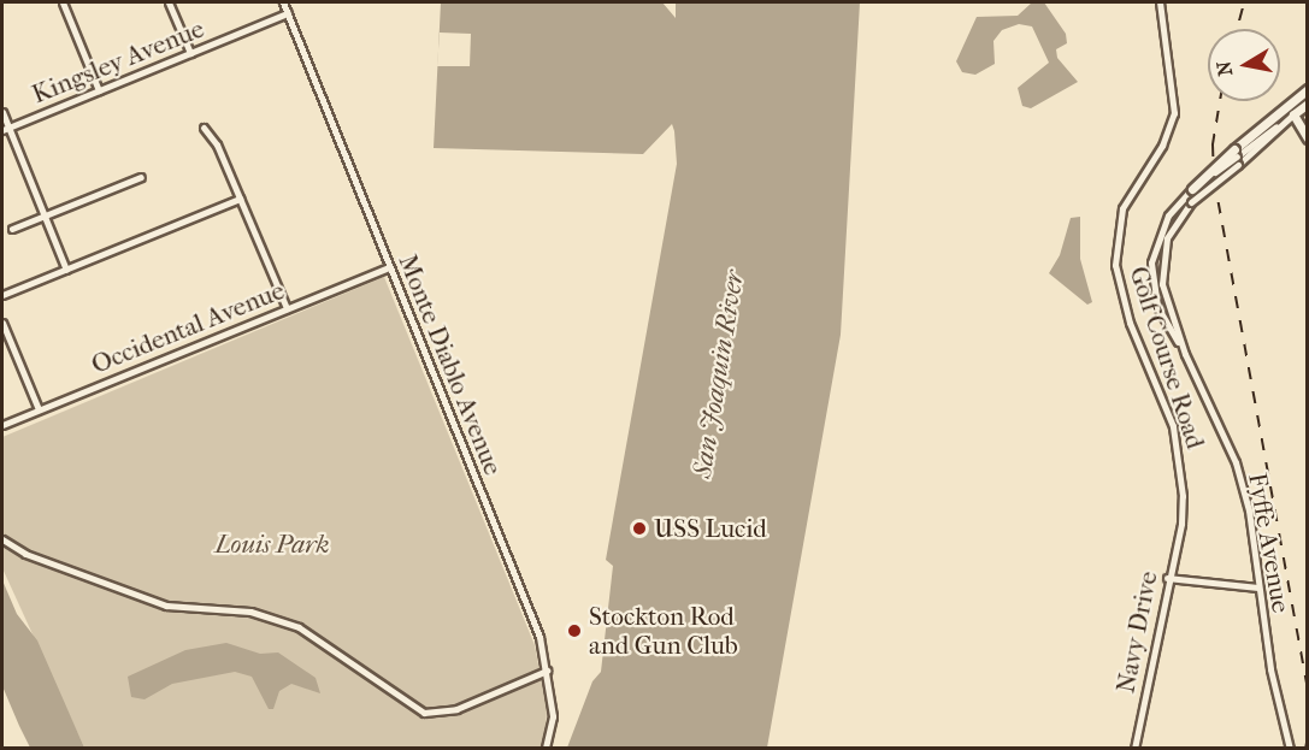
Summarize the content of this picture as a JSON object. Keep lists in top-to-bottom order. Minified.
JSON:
{"streets":{"street":["Kingsley Avenue","Occidental Avenue","Golf Course Road","Monte Diablo Avenue","Fyffe Avenue","Navy Drive"]},"crossings":[["Kingsley Avenue","Monte Diablo Avenue"],["Occidental Avenue","Monte Diablo Avenue"],["Golf Course Road","Navy Drive"]],"water":["San Joaquin River"],"parks":["Louis Park"],"places":["USS Lucid","Stockton Rod and Gun Club"],"north":"left"}
